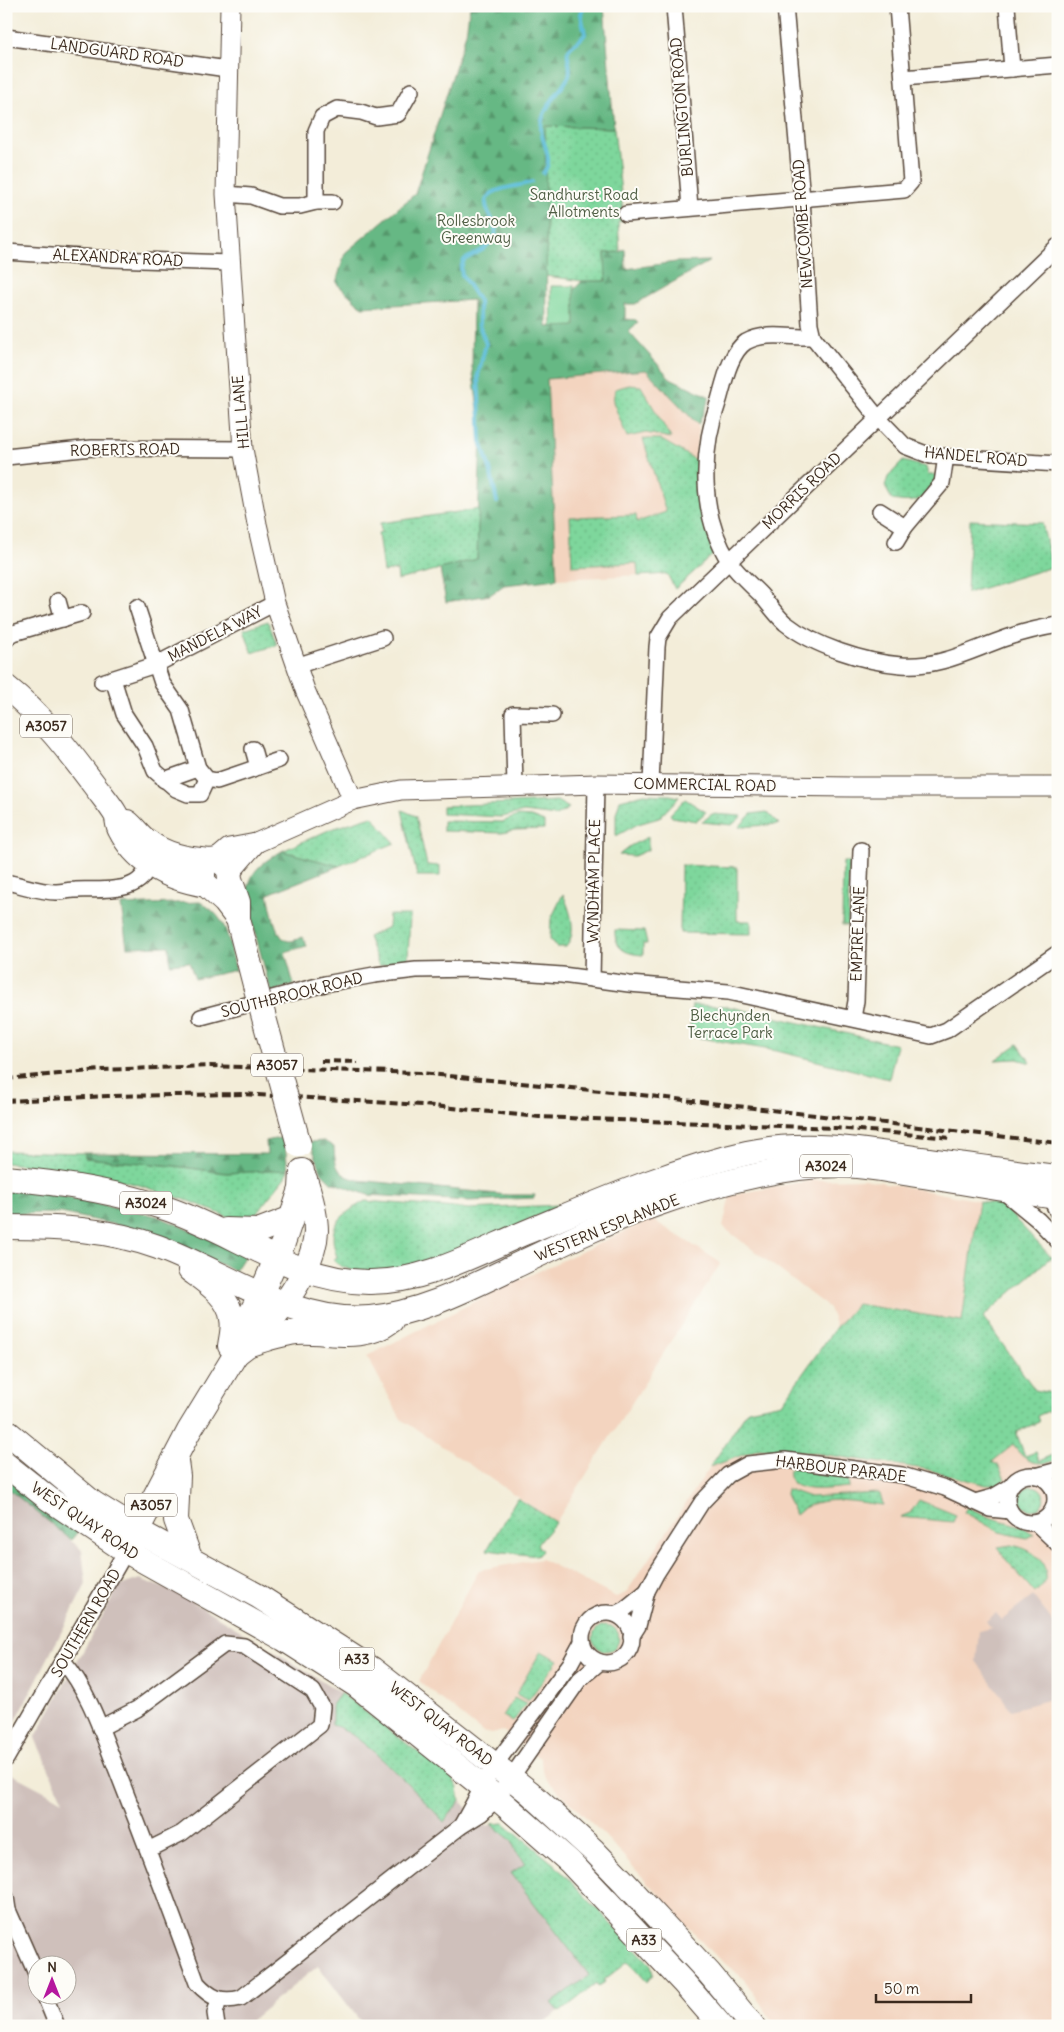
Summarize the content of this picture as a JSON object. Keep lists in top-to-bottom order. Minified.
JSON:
{"streets":{"main road":["A3057","A3024","WESTERN ESPLANADE","WEST QUAY ROAD","SOUTHERN ROAD","A33"],"street":["LANDGUARD ROAD","BURLINGTON ROAD","NEWCOMBE ROAD","ALEXANDRA ROAD","HILL LANE","ROBERTS ROAD","HANDEL ROAD","MORRIS ROAD","MANDELA WAY","COMMERCIAL ROAD","WYNDHAM PLACE","EMPIRE LANE","SOUTHBROOK ROAD","HARBOUR PARADE"]},"crossings":[["LANDGUARD ROAD","HILL LANE"],["ALEXANDRA ROAD","HILL LANE"],["HILL LANE","ROBERTS ROAD"],["HILL LANE","MANDELA WAY"],["HILL LANE","COMMERCIAL ROAD"],["HANDEL ROAD","MORRIS ROAD"],["MORRIS ROAD","COMMERCIAL ROAD"],["A3057","COMMERCIAL ROAD"],["A3057","A3024"],["A3057","SOUTHERN ROAD"],["COMMERCIAL ROAD","WYNDHAM PLACE"],["WYNDHAM PLACE","SOUTHBROOK ROAD"],["EMPIRE LANE","SOUTHBROOK ROAD"],["A3024","WESTERN ESPLANADE"],["A3024","SOUTHERN ROAD"],["WEST QUAY ROAD","SOUTHERN ROAD"]],"parks":["Sandhurst Road Allotments","Rollesbrook Greenway","Blechynden Terrace Park"],"scale_bar":"50 m","north":"top"}
